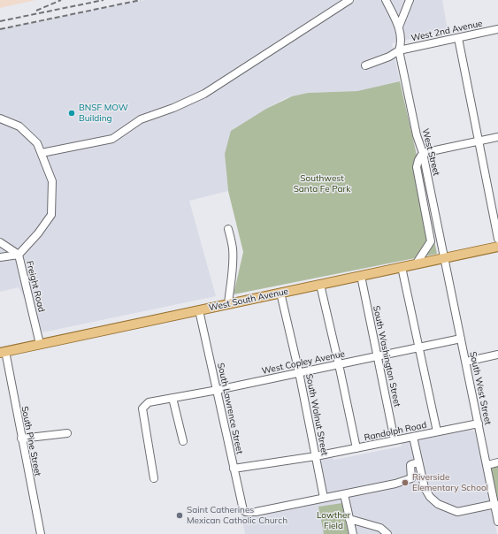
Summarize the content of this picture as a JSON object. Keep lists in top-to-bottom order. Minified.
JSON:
{"streets":{"main road":["West South Avenue"],"street":["West 2nd Avenue","West Street","Freight Road","South Washington Street","West Copley Avenue","South West Street","South Lawrence Street","South Walnut Street","Randolph Road","South Pine Street"]},"crossings":[["West 2nd Avenue","West Street"],["West Street","West South Avenue"],["West Street","South West Street"],["Freight Road","West South Avenue"],["West South Avenue","South Washington Street"],["West South Avenue","South West Street"],["West South Avenue","South Lawrence Street"],["West South Avenue","South Walnut Street"],["West South Avenue","South Pine Street"],["South Washington Street","West Copley Avenue"],["South Washington Street","Randolph Road"],["West Copley Avenue","South West Street"],["West Copley Avenue","South Lawrence Street"],["West Copley Avenue","South Walnut Street"],["South West Street","Randolph Road"],["South Lawrence Street","South Walnut Street"],["South Lawrence Street","Randolph Road"],["South Walnut Street","Randolph Road"]],"parks":["Southwest Santa Fe Park","Lowther Field"],"places":["BNSF MOW Building","Riverside Elementary School","Saint Catherines Mexican Catholic Church"]}
